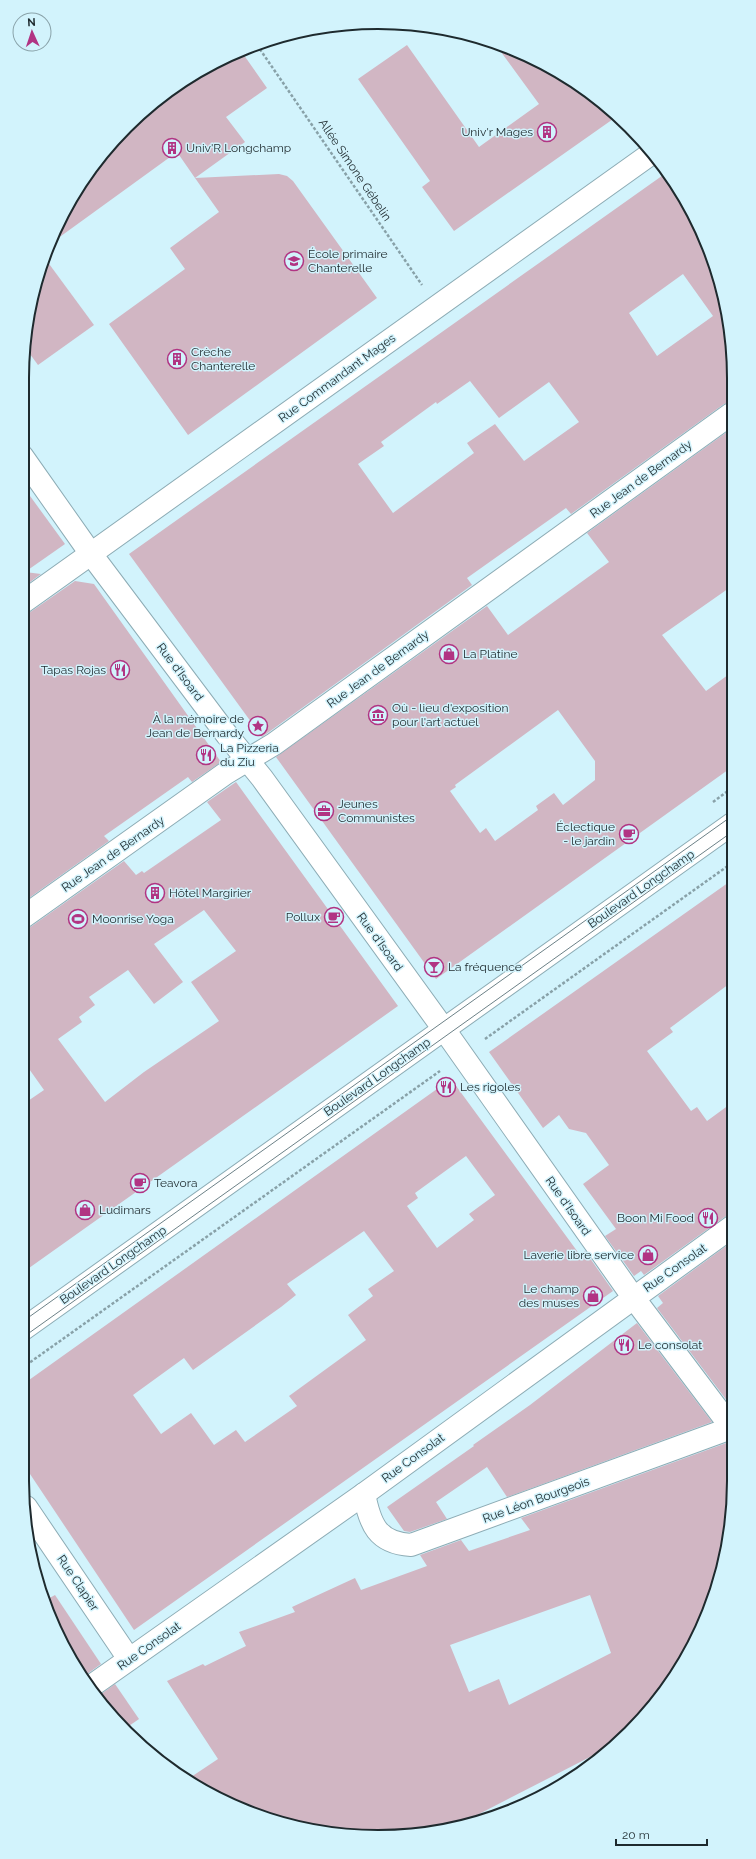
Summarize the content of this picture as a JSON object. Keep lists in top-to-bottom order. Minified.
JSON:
{"streets":{"street":["Rue Commandant Mages","Rue Jean de Bernardy","Rue d'Isoard","Boulevard Longchamp","Rue Consolat","Rue Léon Bourgeois","Rue Clapier"],"path":["Allée Simone Gébelin"]},"crossings":[["Allée Simone Gébelin","Rue Commandant Mages"],["Rue Commandant Mages","Rue d'Isoard"],["Rue Jean de Bernardy","Rue d'Isoard"],["Rue d'Isoard","Boulevard Longchamp"],["Rue d'Isoard","Rue Consolat"],["Rue Consolat","Rue Léon Bourgeois"],["Rue Consolat","Rue Clapier"]],"places":{"building":["Univ'r Mages","Univ'R Longchamp","Crèche Chanterelle","Hôtel Margirier"],"school or university":["École primaire Chanterelle"],"shop":["La Platine","Ludimars","Laverie libre service","Le champ des muses"],"restaurant":["Tapas Rojas","La Pizzeria du Ziu","Les rigoles","Boon Mi Food","Le consolat"],"museum":["Où - lieu d'exposition pour l'art actuel"],"place":["À la mémoire de Jean de Bernardy"],"office":["Jeunes Communistes"],"cafe":["Éclectique - le jardin","Pollux","Teavora"],"sports":["Moonrise Yoga"],"bar":["La fréquence"]},"scale_bar":"20 m","north":"top"}
